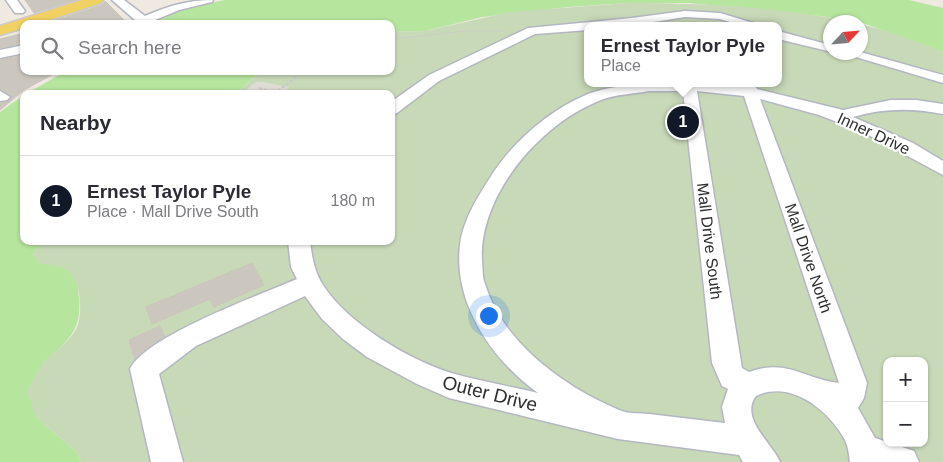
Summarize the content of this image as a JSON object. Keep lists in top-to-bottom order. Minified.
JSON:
{"streets":{"street":["Inner Drive","Mall Drive South","Mall Drive North","Outer Drive"]},"crossings":[["Inner Drive","Outer Drive"]],"north":"top right","page":{"search":"Search here","popup":["Ernest Taylor Pyle","Place"],"heading":"Nearby","pins":"1","list":[{"mark":"1","name":"Ernest Taylor Pyle","note":"Place · Mall Drive South","value":"180 m"}],"map_buttons":["+","−"]}}
